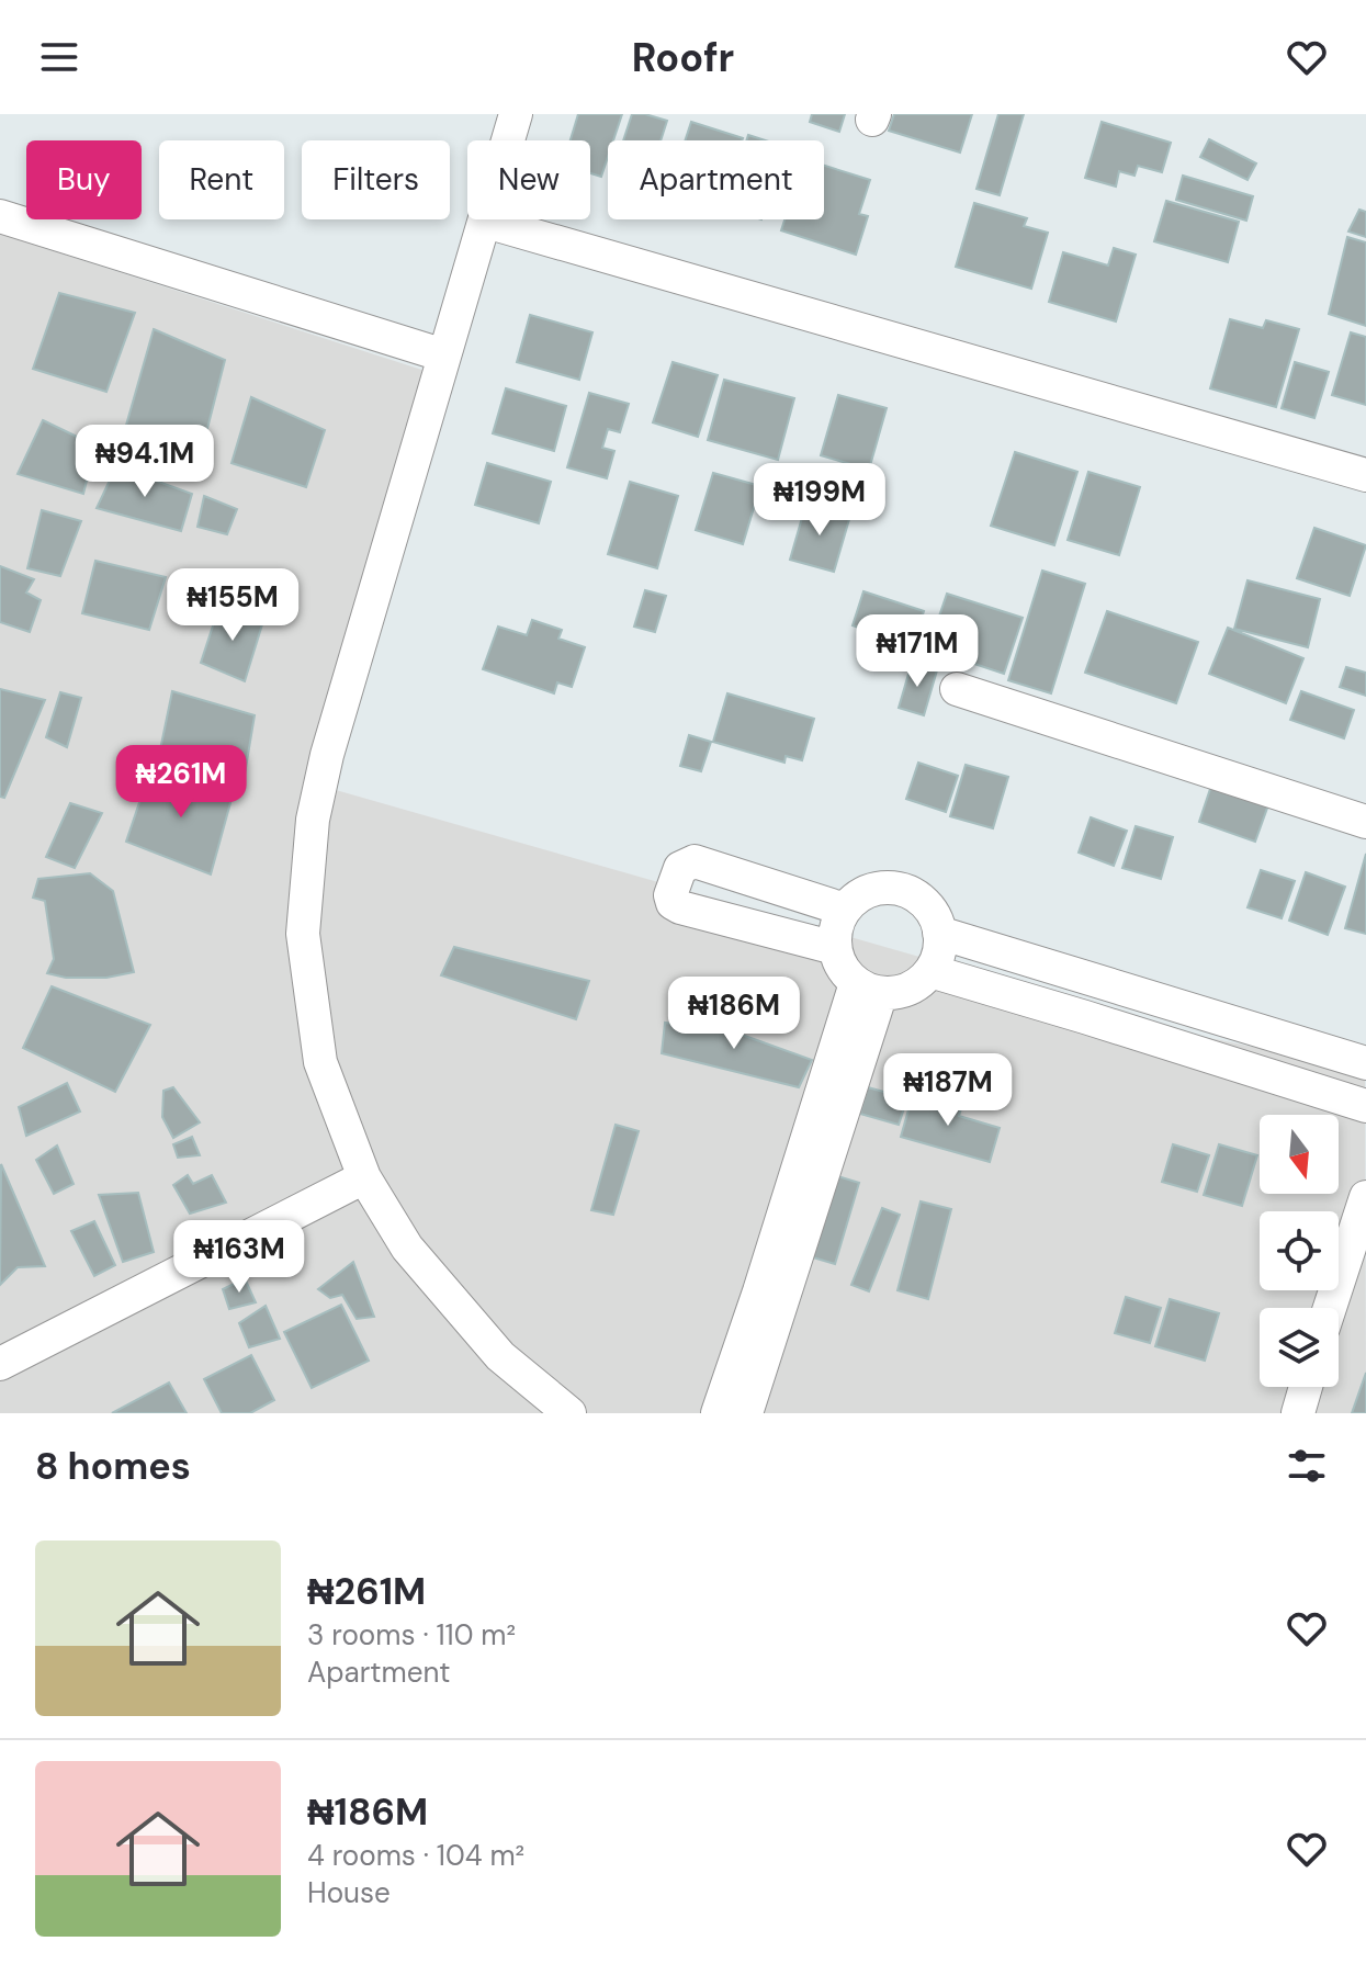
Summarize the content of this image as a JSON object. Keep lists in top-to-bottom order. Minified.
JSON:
{"north":"bottom","page":{"header":"Roofr","chip":["Buy","Rent","Filters","New","Apartment"],"price":["₦94.1M","₦199M","₦155M","₦171M","₦261M","₦186M","₦187M","₦163M"],"heading":"8 homes","list":[{"name":"₦261M","note":"3 rooms · 110 m² · Apartment"},{"name":"₦186M","note":"4 rooms · 104 m² · House"}]}}
